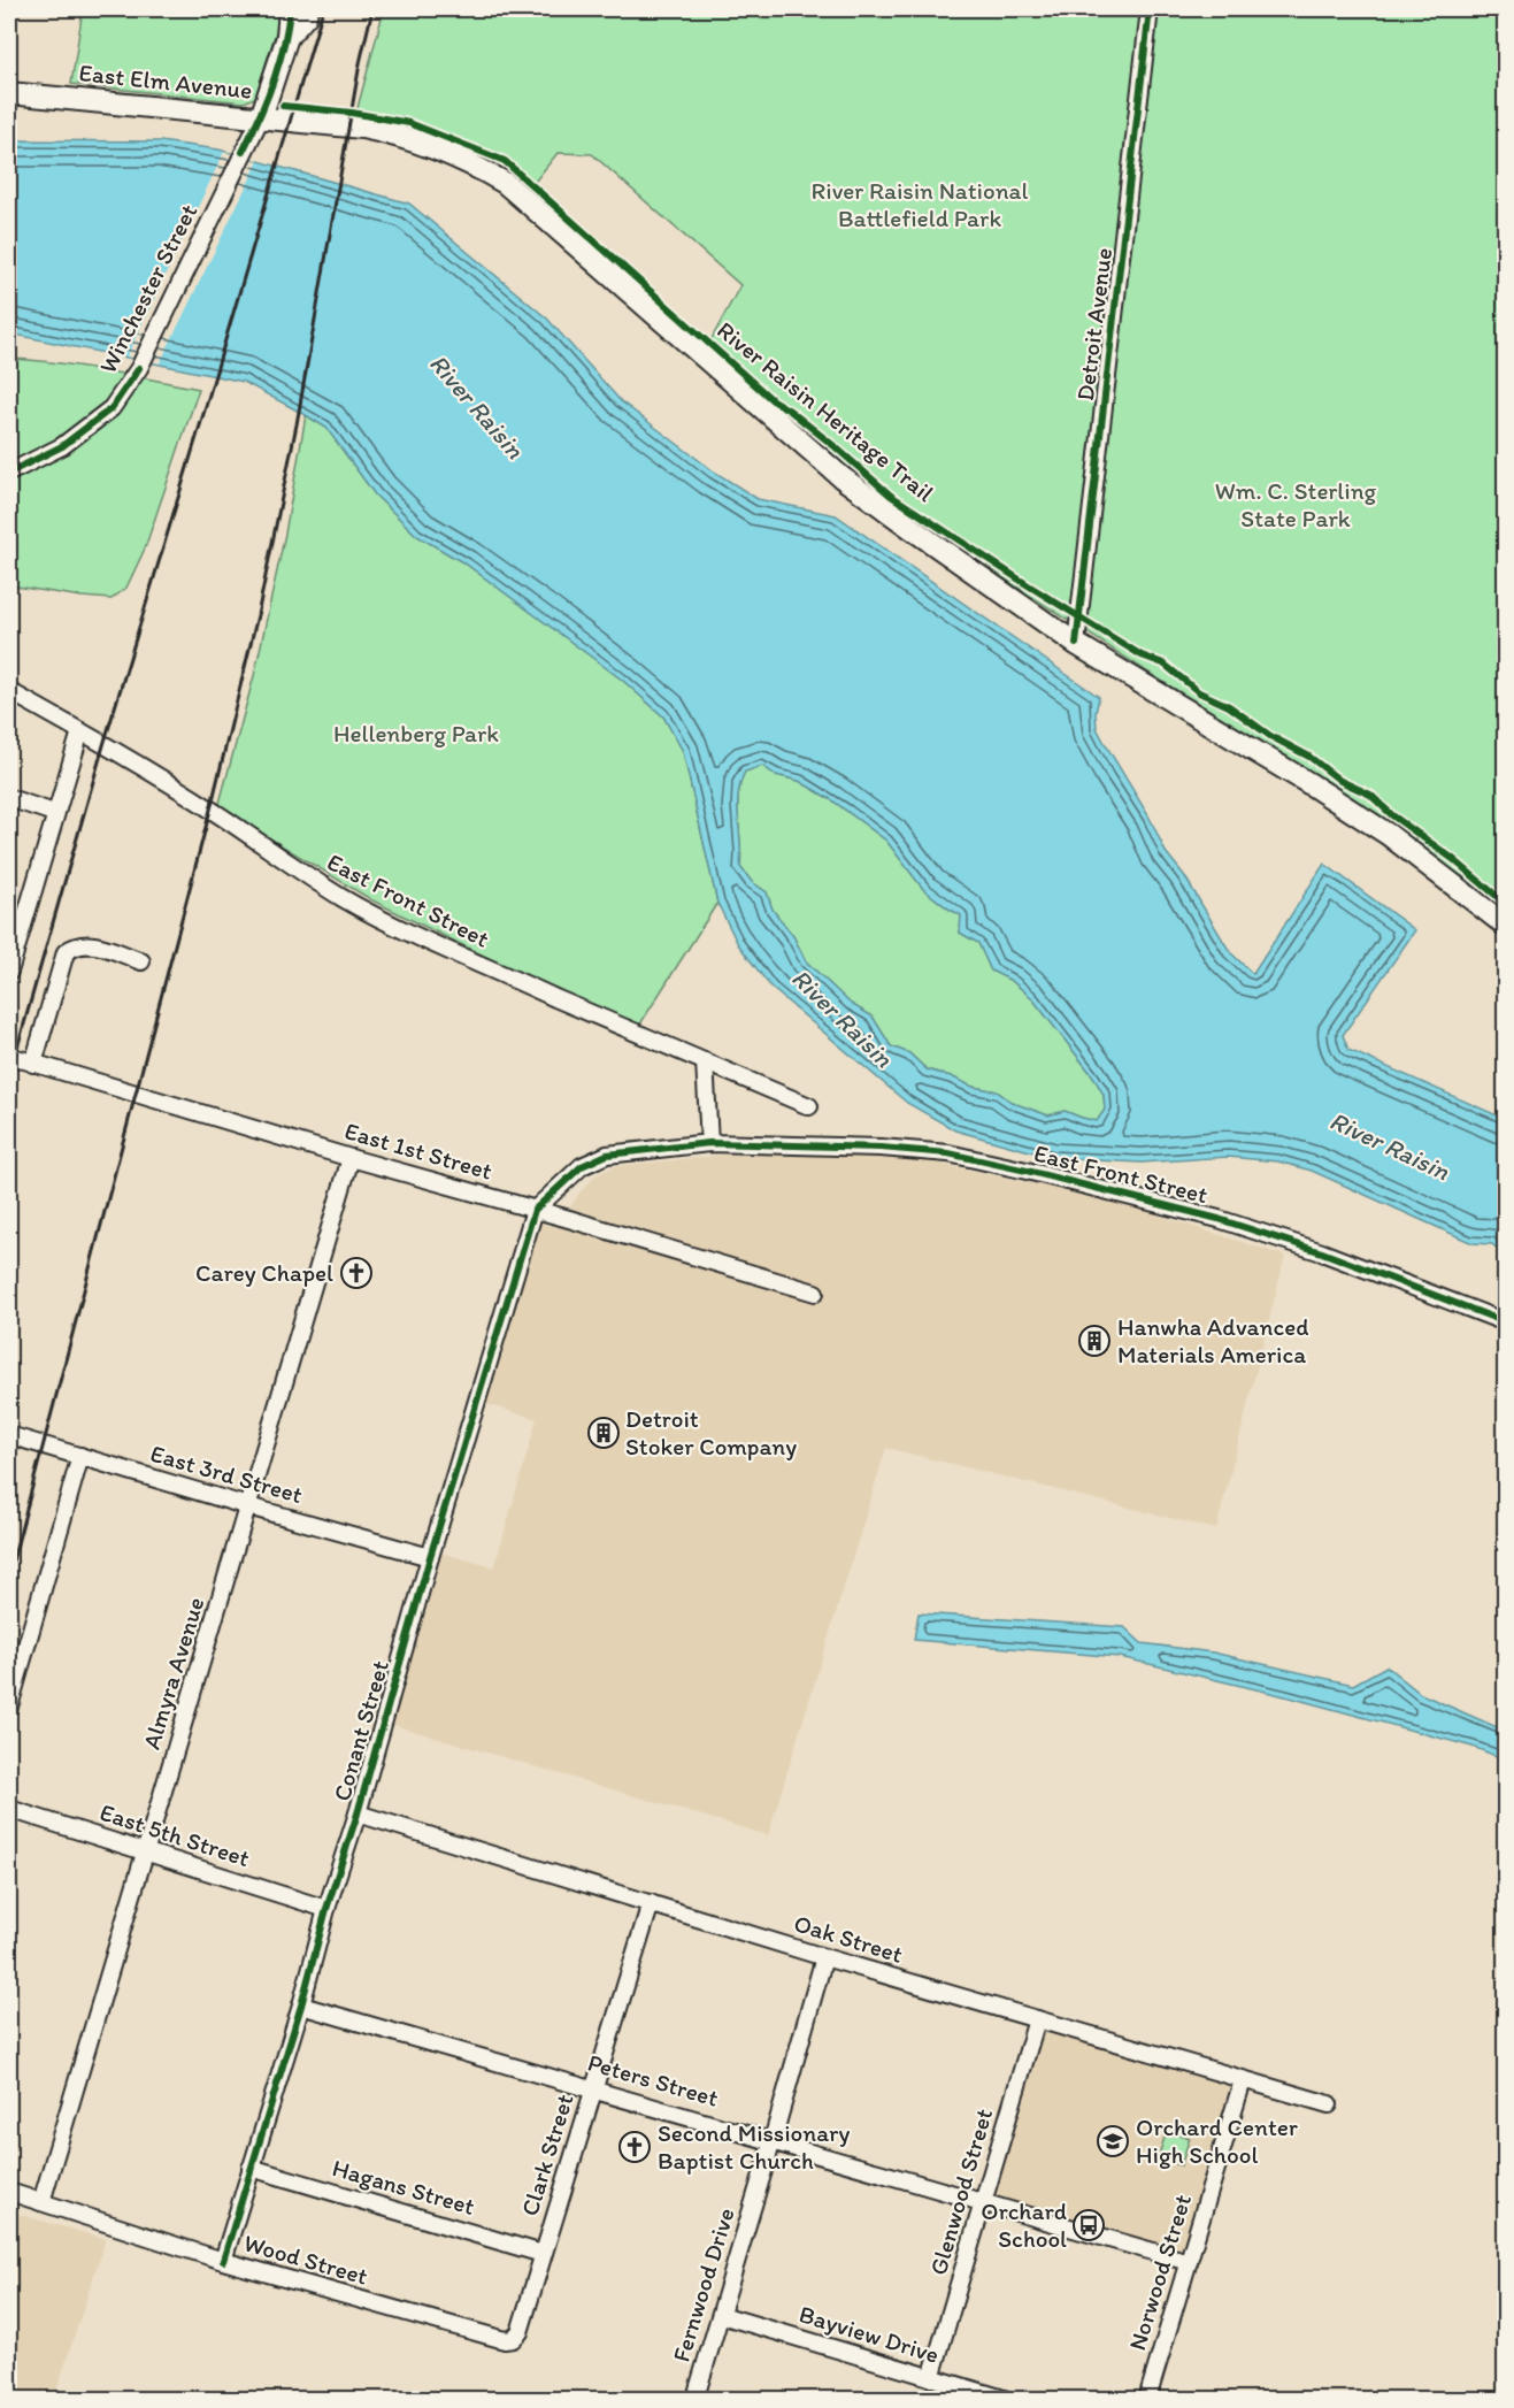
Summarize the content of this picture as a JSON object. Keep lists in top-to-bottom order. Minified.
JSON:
{"streets":{"main road":["East Elm Avenue"],"street":["Winchester Street","Detroit Avenue","East Front Street","East 1st Street","East 3rd Street","Almyra Avenue","Conant Street","East 5th Street","Oak Street","Peters Street","Clark Street","Hagans Street","Glenwood Street","Wood Street","Norwood Street","Fernwood Drive","Bayview Drive"],"cycle path":["River Raisin Heritage Trail"]},"crossings":[["East Elm Avenue","Winchester Street"],["East Elm Avenue","Detroit Avenue"],["East Front Street","East 1st Street"],["East Front Street","Conant Street"],["East 1st Street","Almyra Avenue"],["East 1st Street","Conant Street"],["East 3rd Street","Almyra Avenue"],["East 3rd Street","Conant Street"],["Almyra Avenue","East 5th Street"],["Almyra Avenue","Wood Street"],["Conant Street","East 5th Street"],["Conant Street","Oak Street"],["Conant Street","Peters Street"],["Conant Street","Hagans Street"],["Conant Street","Wood Street"],["Oak Street","Clark Street"],["Oak Street","Glenwood Street"],["Oak Street","Norwood Street"],["Oak Street","Fernwood Drive"],["Peters Street","Clark Street"],["Peters Street","Glenwood Street"],["Peters Street","Norwood Street"],["Peters Street","Fernwood Drive"],["Clark Street","Hagans Street"],["Clark Street","Wood Street"],["Glenwood Street","Bayview Drive"],["Fernwood Drive","Bayview Drive"]],"water":["River Raisin"],"parks":["River Raisin National Battlefield Park","Wm. C. Sterling State Park","Hellenberg Park"],"places":{"church":["Carey Chapel","Second Missionary Baptist Church"],"building":["Hanwha Advanced Materials America","Detroit Stoker Company"],"school or university":["Orchard Center High School"],"bus stop":["Orchard School"]}}
